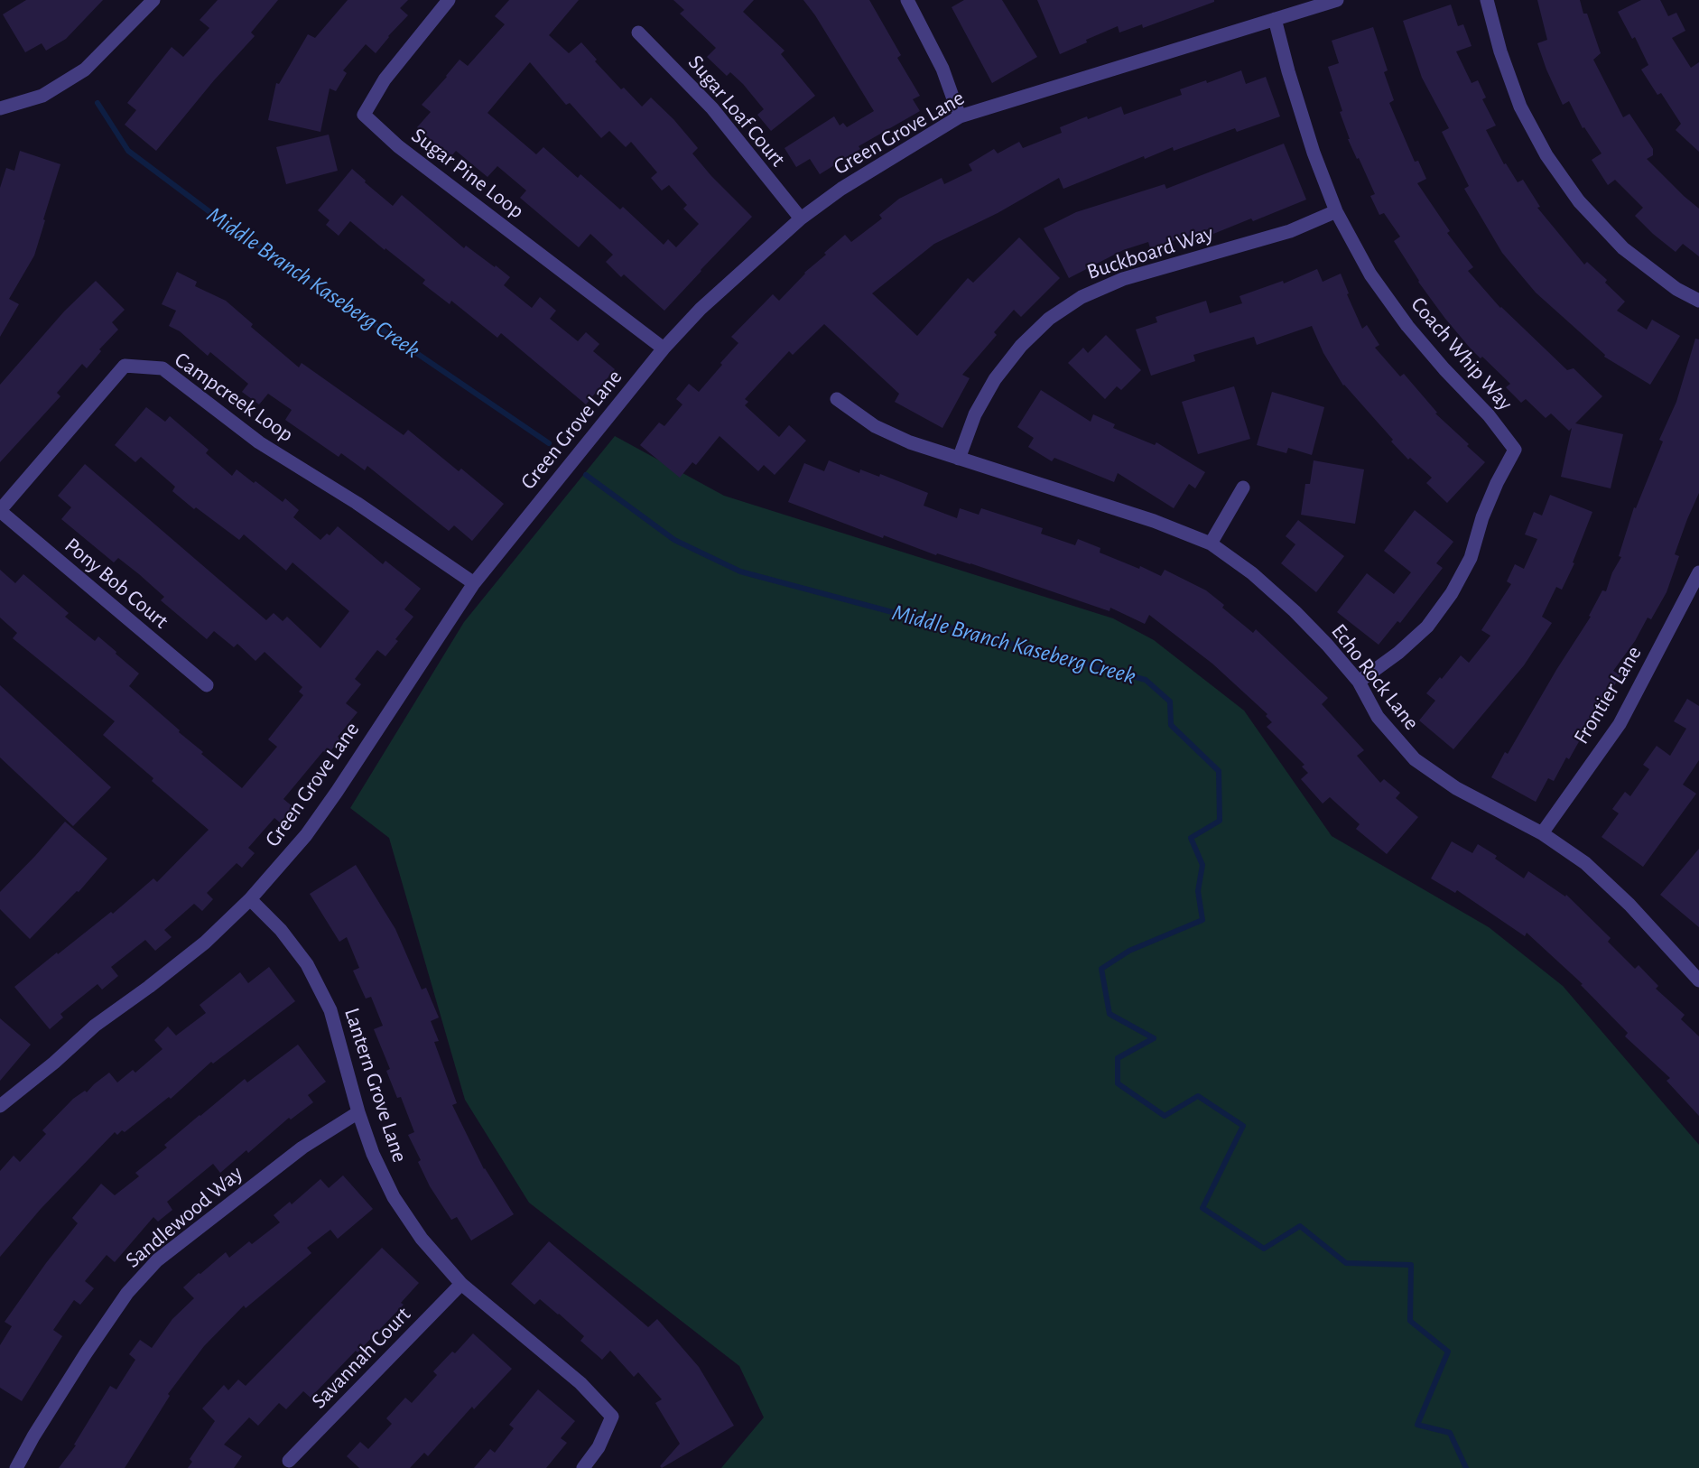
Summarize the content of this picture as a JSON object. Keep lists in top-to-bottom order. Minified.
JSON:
{"streets":{"street":["Sugar Loaf Court","Green Grove Lane","Sugar Pine Loop","Buckboard Way","Coach Whip Way","Campcreek Loop","Pony Bob Court","Echo Rock Lane","Frontier Lane","Lantern Grove Lane","Sandlewood Way","Savannah Court"]},"crossings":[["Sugar Loaf Court","Green Grove Lane"],["Green Grove Lane","Sugar Pine Loop"],["Green Grove Lane","Coach Whip Way"],["Green Grove Lane","Campcreek Loop"],["Green Grove Lane","Lantern Grove Lane"],["Buckboard Way","Coach Whip Way"],["Buckboard Way","Echo Rock Lane"],["Coach Whip Way","Echo Rock Lane"],["Campcreek Loop","Pony Bob Court"],["Echo Rock Lane","Frontier Lane"],["Lantern Grove Lane","Sandlewood Way"],["Lantern Grove Lane","Savannah Court"]],"water":["Middle Branch Kaseberg Creek"]}
